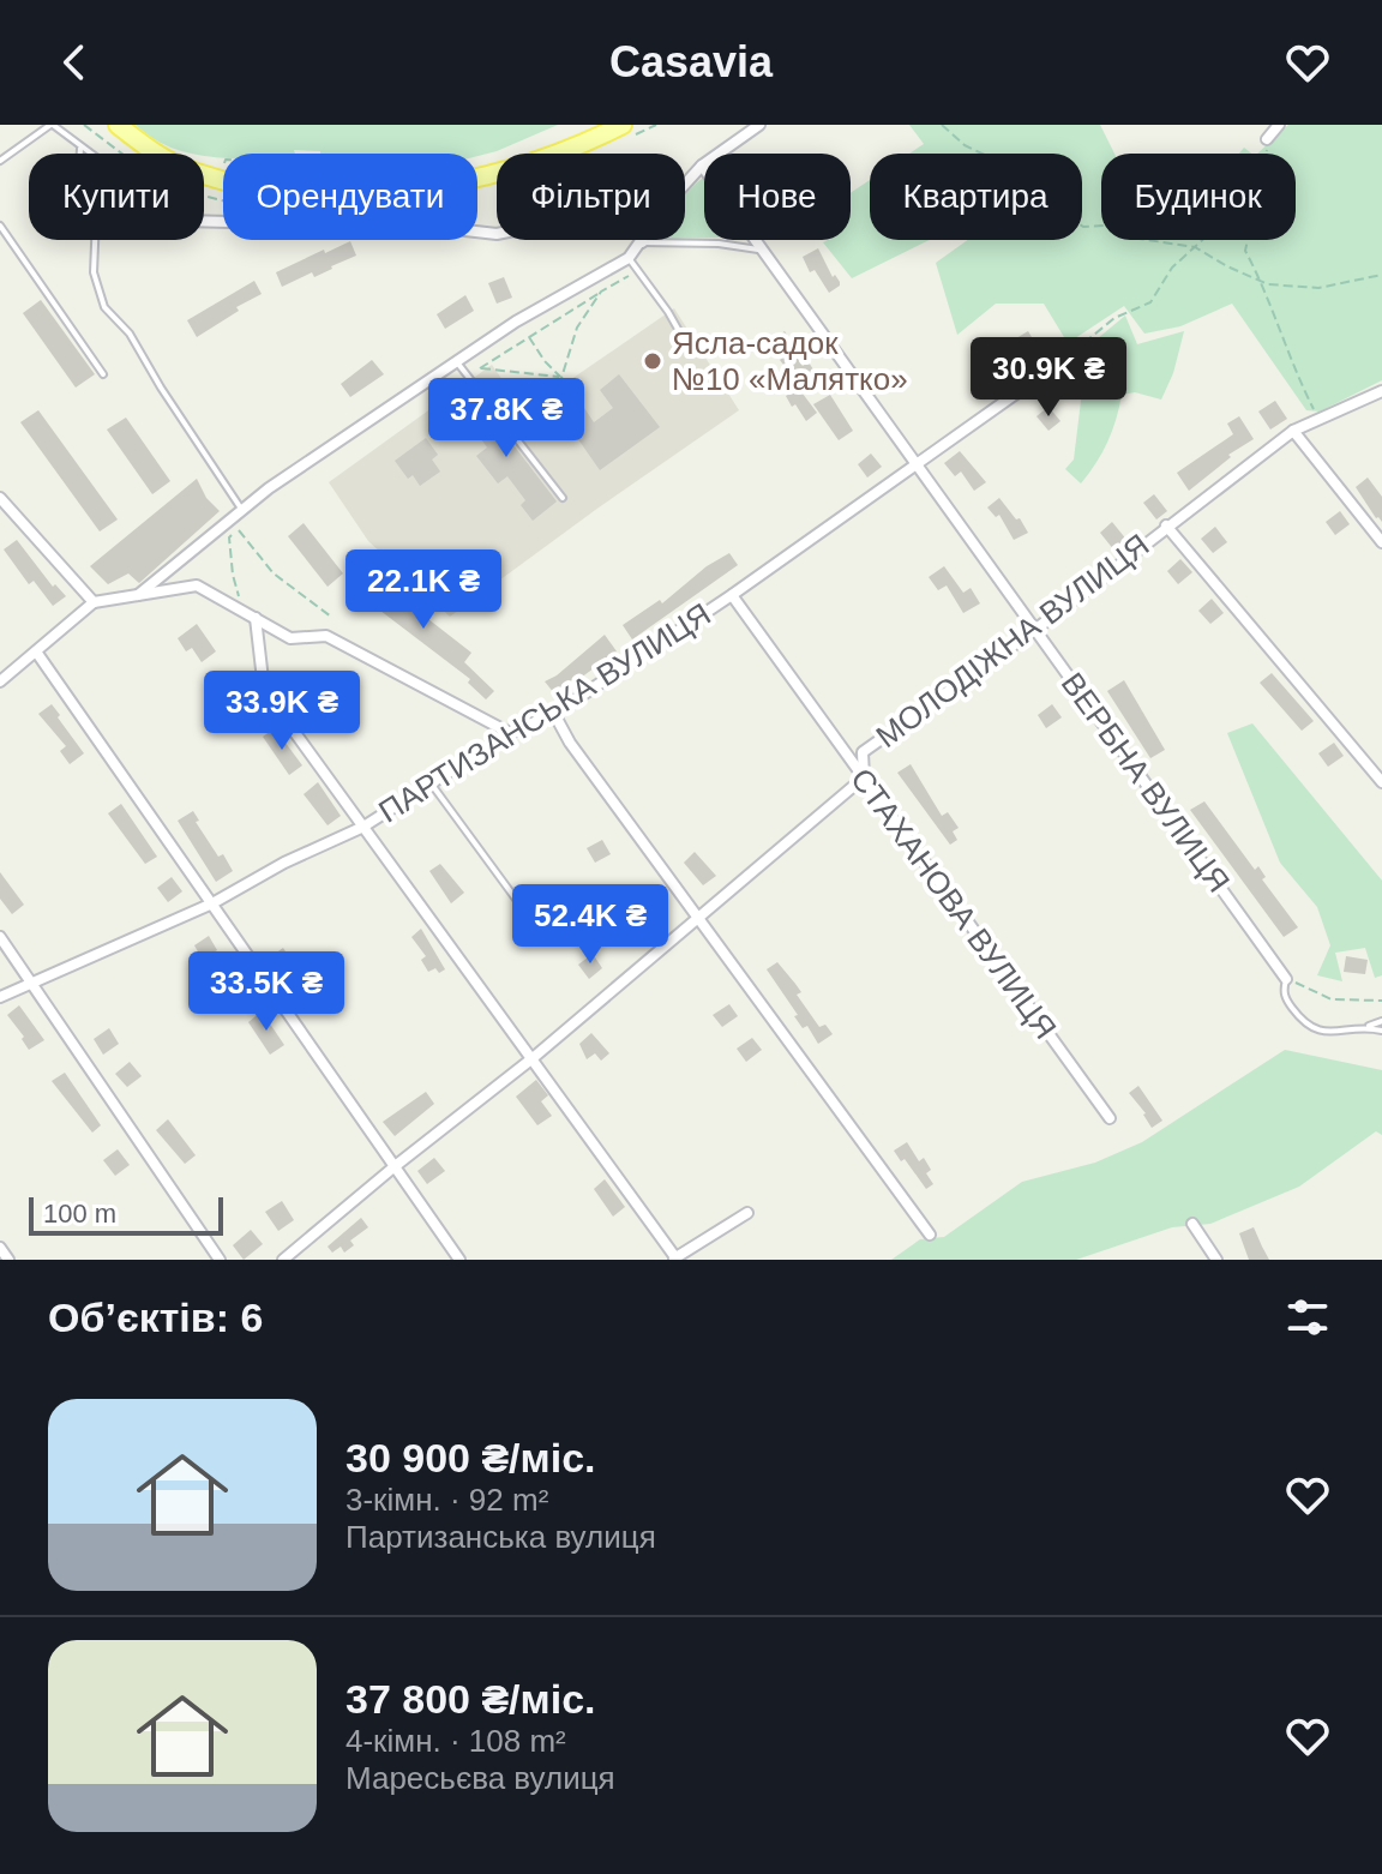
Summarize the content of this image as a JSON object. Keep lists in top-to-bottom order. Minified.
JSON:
{"streets":{"street":["МОЛОДІЖНА ВУЛИЦЯ","ПАРТИЗАНСЬКА ВУЛИЦЯ","ВЕРБНА ВУЛИЦЯ","СТАХАНОВА ВУЛИЦЯ"]},"crossings":[["МОЛОДІЖНА ВУЛИЦЯ","ВЕРБНА ВУЛИЦЯ"],["МОЛОДІЖНА ВУЛИЦЯ","СТАХАНОВА ВУЛИЦЯ"],["ПАРТИЗАНСЬКА ВУЛИЦЯ","ВЕРБНА ВУЛИЦЯ"],["ПАРТИЗАНСЬКА ВУЛИЦЯ","СТАХАНОВА ВУЛИЦЯ"]],"places":["Ясла-садок №10 «Малятко»"],"scale_bar":"100 m","page":{"header":"Casavia","chip":["Купити","Орендувати","Фільтри","Нове","Квартира","Будинок"],"price":["30.9K ₴","37.8K ₴","22.1K ₴","33.9K ₴","52.4K ₴","33.5K ₴"],"scale":"100 m","heading":"Об’єктів: 6","list":[{"name":"30 900 ₴/міс.","note":"3-кімн. · 92 m² · Партизанська вулиця"},{"name":"37 800 ₴/міс.","note":"4-кімн. · 108 m² · Маресьєва вулиця"}]}}
